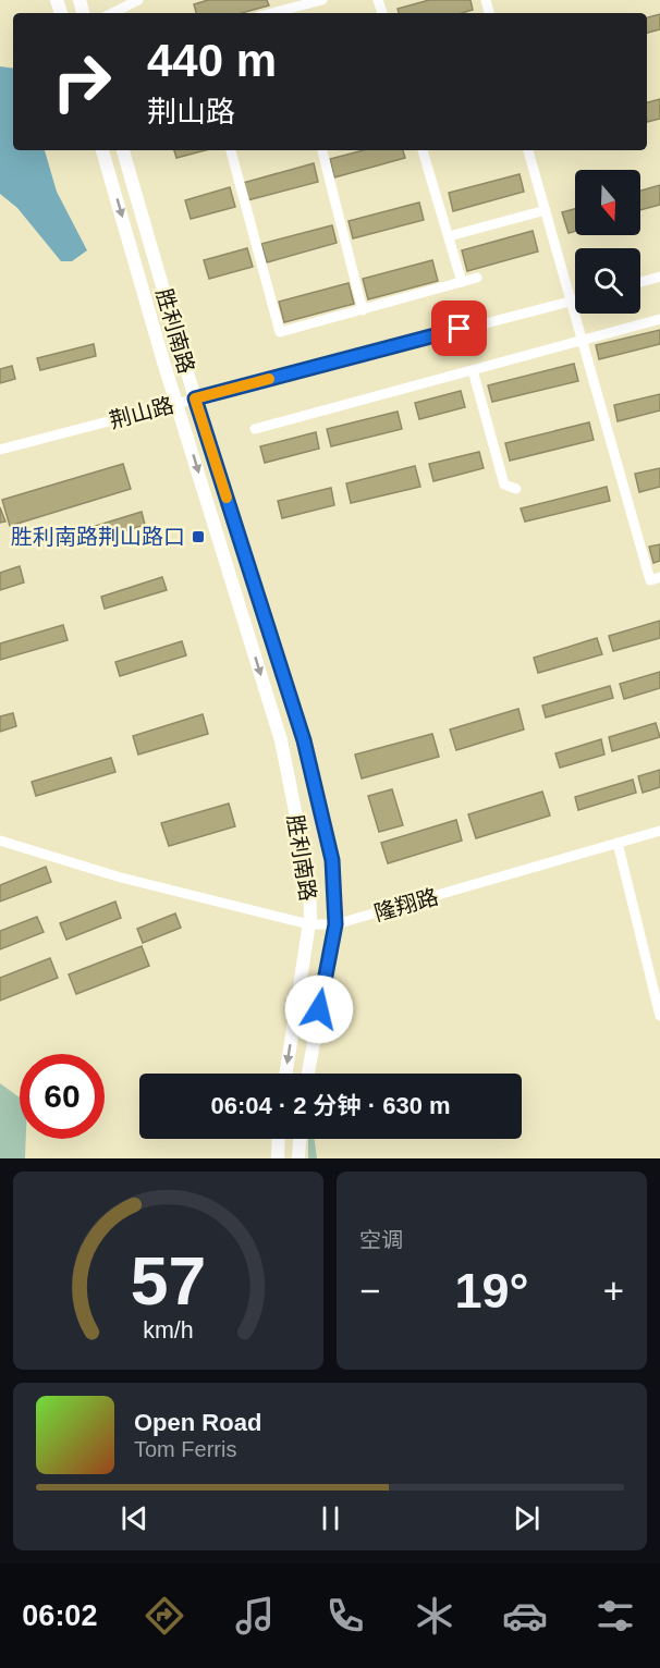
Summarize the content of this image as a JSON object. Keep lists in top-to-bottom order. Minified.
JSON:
{"streets":{"main road":["胜利南路"],"street":["荆山路","隆翔路"]},"crossings":[["胜利南路","荆山路"],["胜利南路","隆翔路"]],"places":{"transit":["胜利南路荆山路口"]},"north":"bottom","page":{"turn":["440 m","荆山路"],"limit":"60","trip":"06:04 · 2 分钟 · 630 m","tile":"空调","heat":["−","19°","+"],"song":["Open Road","Tom Ferris"],"tabs":"06:02","gauge":["57","km/h"]}}
